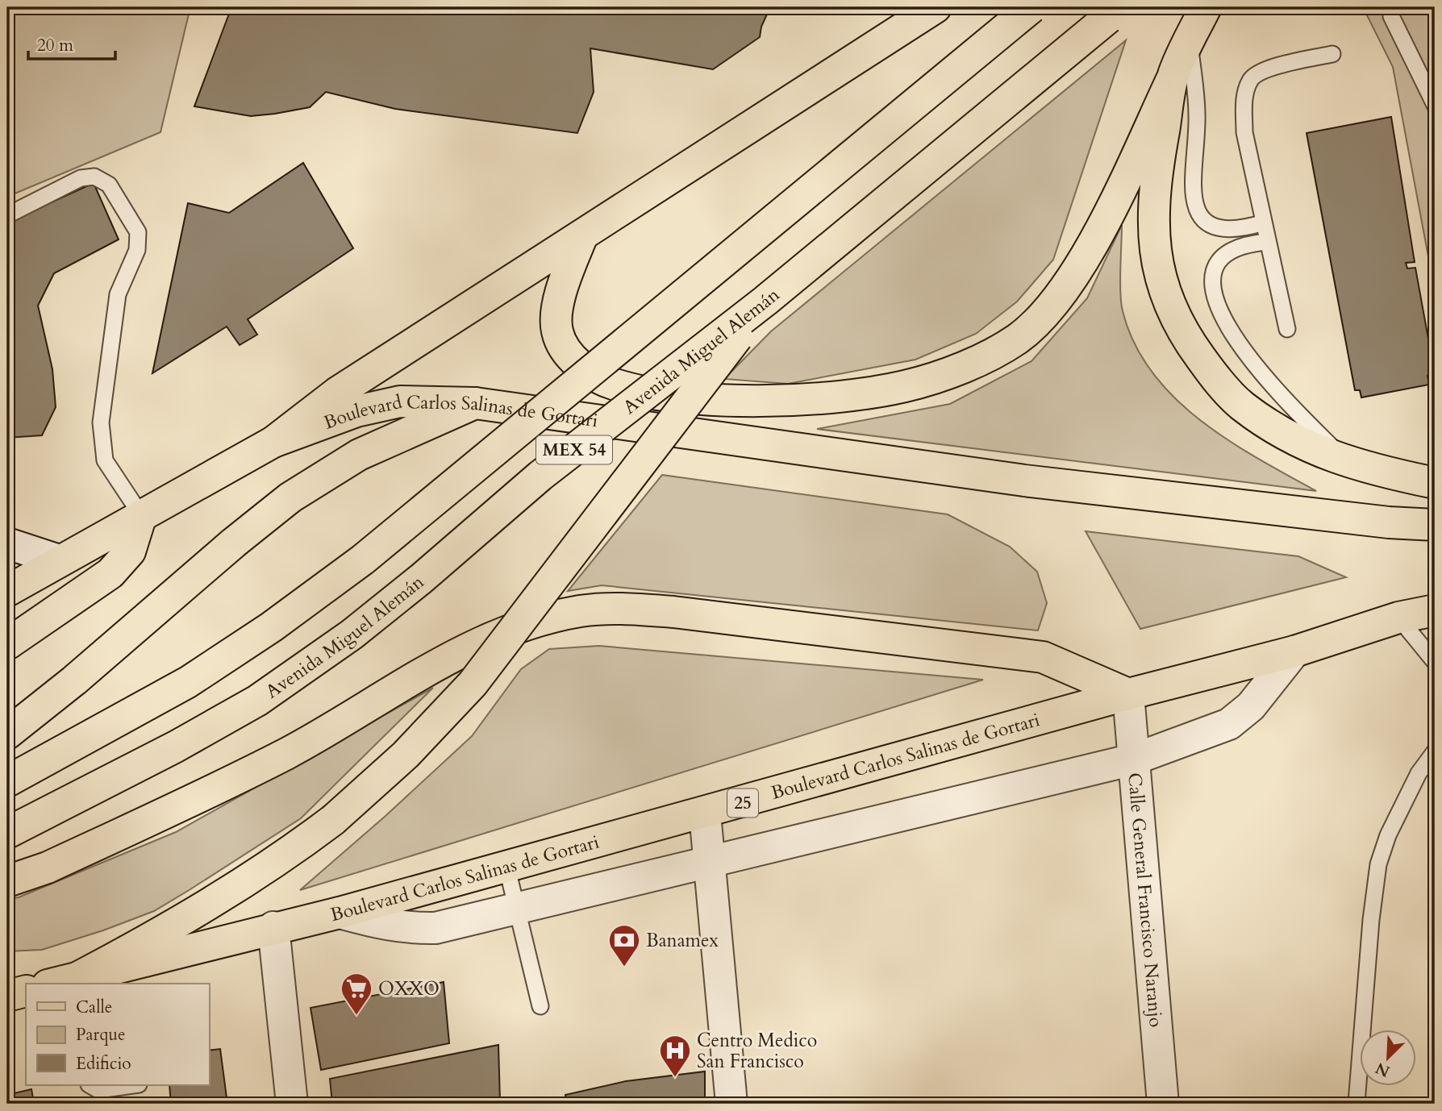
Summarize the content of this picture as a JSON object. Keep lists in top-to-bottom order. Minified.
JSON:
{"streets":{"main road":["Avenida Miguel Alemán","Boulevard Carlos Salinas de Gortari","MEX 54","25"],"street":["Calle General Francisco Naranjo"]},"crossings":[["Boulevard Carlos Salinas de Gortari","Calle General Francisco Naranjo"]],"places":{"bank":["Banamex"],"supermarket":["OXXO"],"hospital":["Centro Medico San Francisco"]},"legend":["Calle","Parque","Edificio"],"scale_bar":"20 m","north":"bottom left"}
